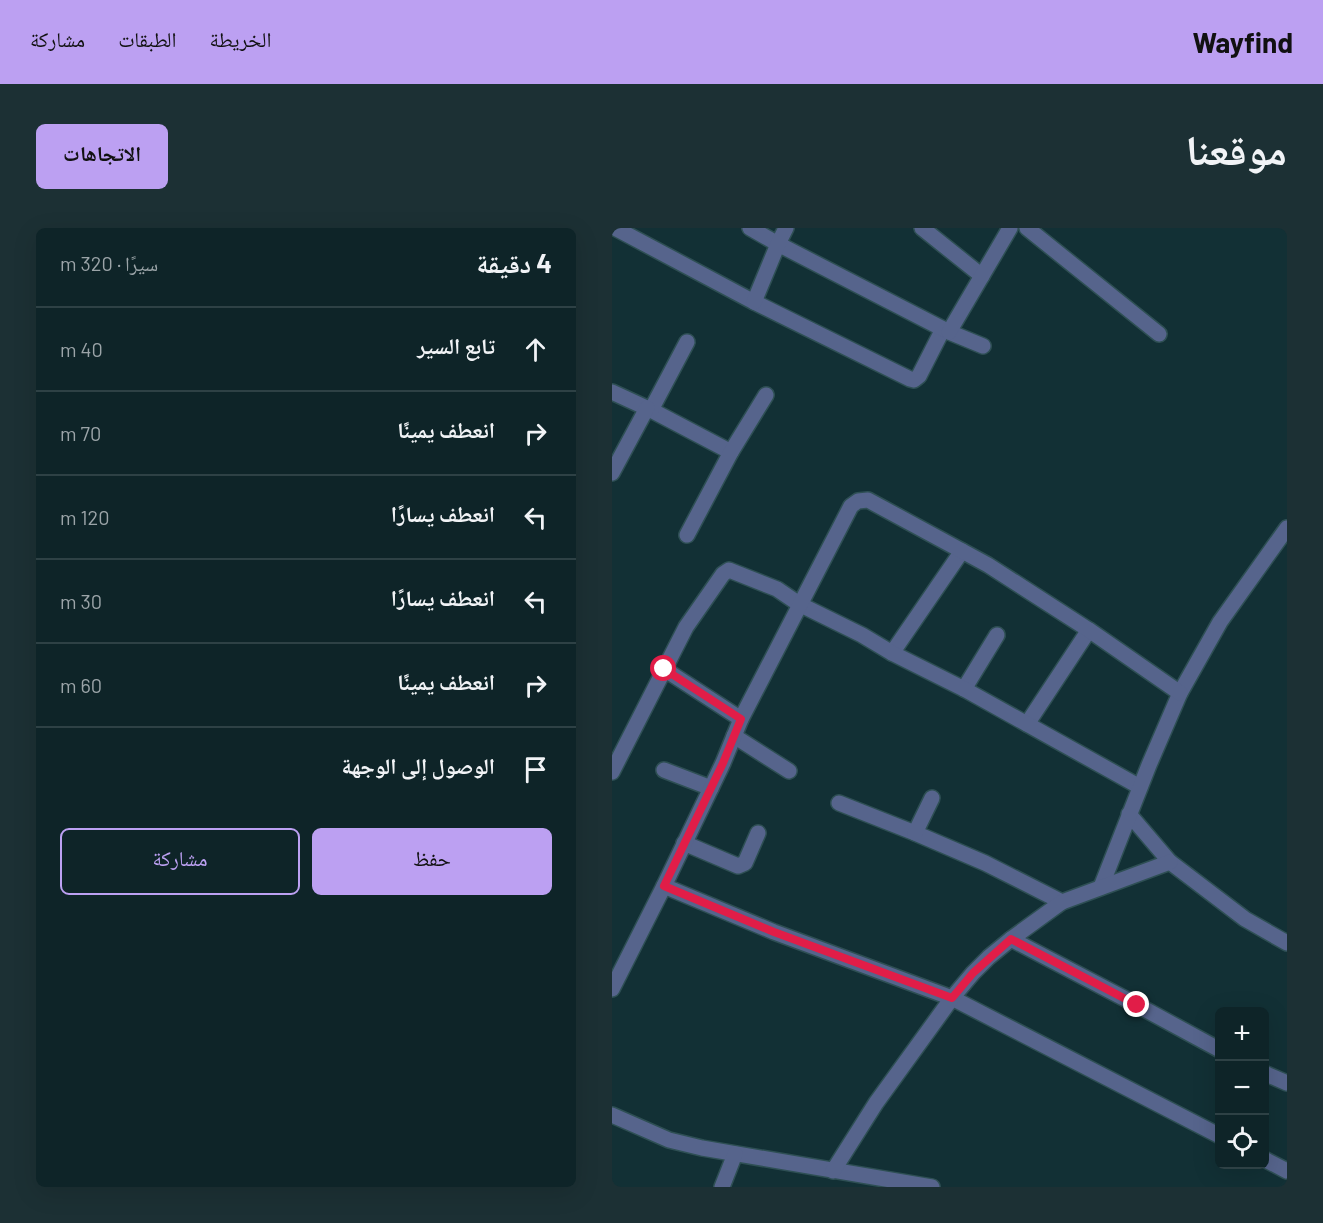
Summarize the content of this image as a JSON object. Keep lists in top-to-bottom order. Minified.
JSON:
{"page":{"header":"Wayfind","nav":["الخريطة","الطبقات","مشاركة"],"title":"موقعنا","buttons":["الاتجاهات",["حفظ","مشاركة"]],"heading":["4 دقيقة","سيرًا · 320 m"],"list":[["تابع السير","40 m"],["انعطف يمينًا","70 m"],["انعطف يسارًا","120 m"],["انعطف يسارًا","30 m"],["انعطف يمينًا","60 m"],"الوصول إلى الوجهة"],"map_buttons":["+","−"]}}
